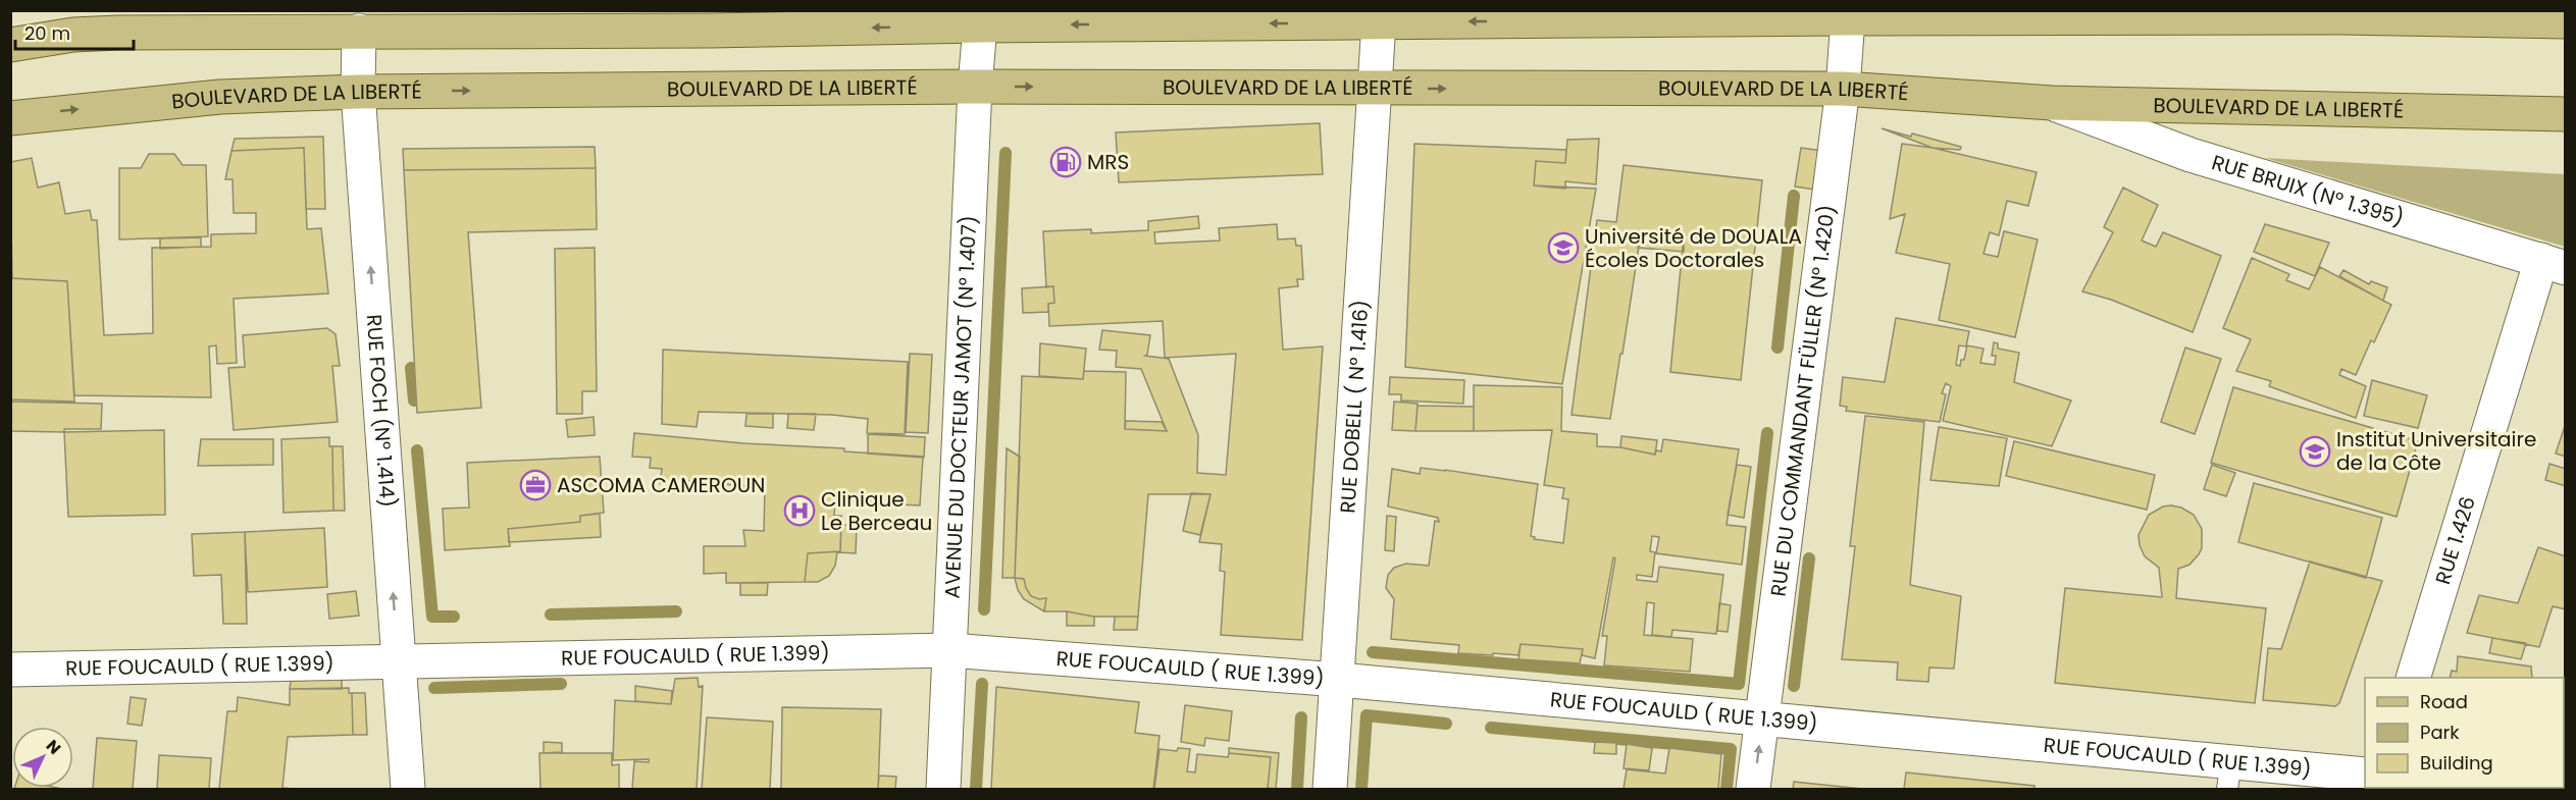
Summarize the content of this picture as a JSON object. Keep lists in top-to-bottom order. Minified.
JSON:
{"streets":{"main road":["BOULEVARD DE LA LIBERTÉ"],"street":["RUE BRUIX (N° 1.395)","RUE DU COMMANDANT FÜLLER (N° 1.420)","RUE DOBELL ( N° 1.416)","AVENUE DU DOCTEUR JAMOT (N° 1.407)","RUE FOCH (N° 1.414)","RUE 1.426","RUE FOUCAULD ( RUE 1.399)"]},"crossings":[["BOULEVARD DE LA LIBERTÉ","RUE BRUIX (N° 1.395)"],["BOULEVARD DE LA LIBERTÉ","RUE DU COMMANDANT FÜLLER (N° 1.420)"],["BOULEVARD DE LA LIBERTÉ","RUE DOBELL ( N° 1.416)"],["BOULEVARD DE LA LIBERTÉ","AVENUE DU DOCTEUR JAMOT (N° 1.407)"],["BOULEVARD DE LA LIBERTÉ","RUE FOCH (N° 1.414)"],["RUE BRUIX (N° 1.395)","RUE 1.426"],["RUE DU COMMANDANT FÜLLER (N° 1.420)","RUE FOUCAULD ( RUE 1.399)"],["RUE DOBELL ( N° 1.416)","RUE FOUCAULD ( RUE 1.399)"],["AVENUE DU DOCTEUR JAMOT (N° 1.407)","RUE FOUCAULD ( RUE 1.399)"],["RUE FOCH (N° 1.414)","RUE FOUCAULD ( RUE 1.399)"]],"one_way":["RUE FOCH (N° 1.414)"],"places":{"fuel station":["MRS"],"school or university":["Université de DOUALA Écoles Doctorales","Institut Universitaire de la Côte"],"office":["ASCOMA CAMEROUN"],"hospital":["Clinique Le Berceau"]},"legend":["Road","Park","Building"],"scale_bar":"20 m","north":"top right"}
